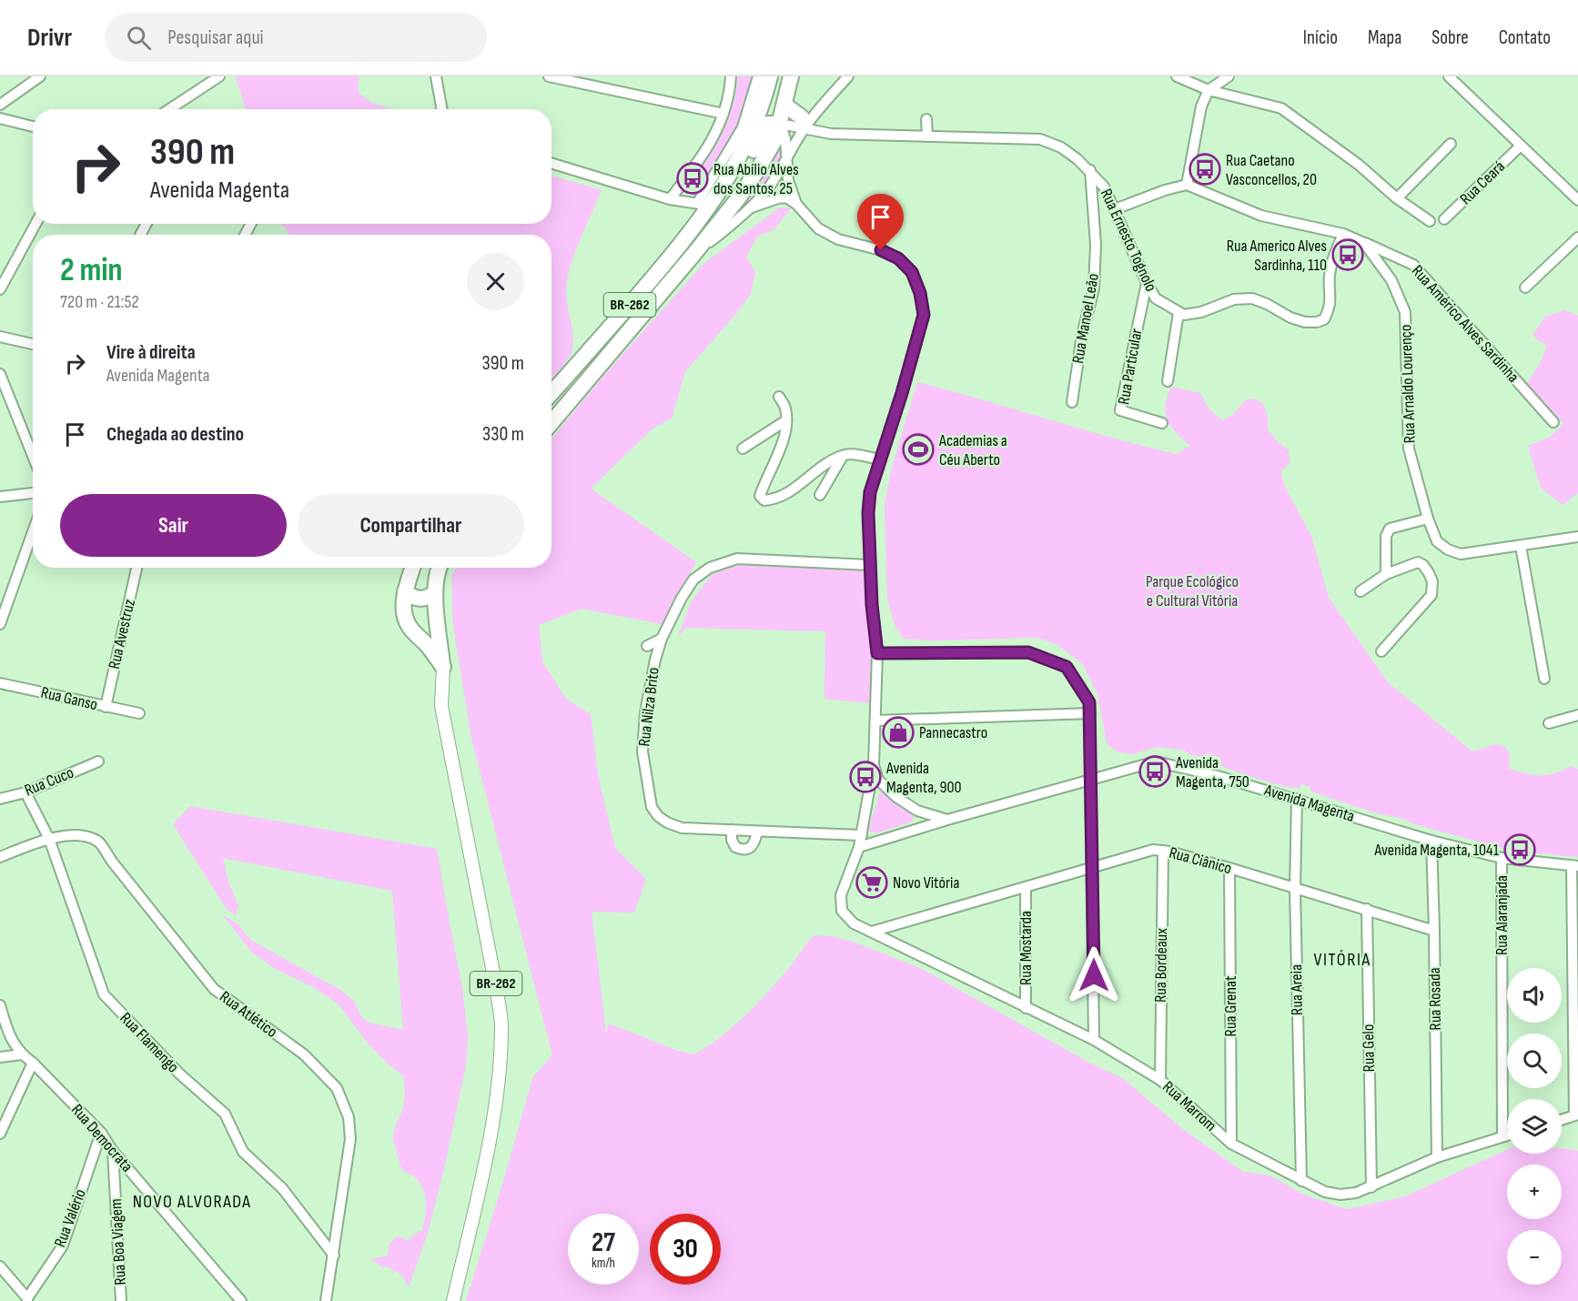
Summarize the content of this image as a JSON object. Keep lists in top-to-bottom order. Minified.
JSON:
{"streets":{"highway":["BR-262"],"street":["Rua Ceará","Rua Ernesto Tognolo","Rua Manoel Leão","Rua Américo Alves Sardinha","Rua Particular","Rua Arnaldo Lourenço","Rua Avestruz","Rua Ganso","Rua Nilza Brito","Rua Cuco","Avenida Magenta","Rua Ciânico","Rua Alaranjada","Rua Mostarda","Rua Bordeaux","Rua Areia","Rua Rosada","Rua Grenat","Rua Atlético","Rua Flamengo","Rua Gelo","Rua Marrom","Rua Democrata","Rua Valério","Rua Boa Viagem"]},"crossings":[["Rua Ernesto Tognolo","BR-262"],["Rua Ernesto Tognolo","Rua Manoel Leão"],["Rua Ernesto Tognolo","Rua Particular"],["Rua Américo Alves Sardinha","Rua Arnaldo Lourenço"],["Rua Avestruz","Rua Ganso"],["Rua Cuco","Rua Flamengo"],["Avenida Magenta","Rua Alaranjada"],["Avenida Magenta","Rua Areia"],["Avenida Magenta","Rua Rosada"],["Avenida Magenta","Rua Marrom"],["Rua Ciânico","Rua Mostarda"],["Rua Ciânico","Rua Bordeaux"],["Rua Ciânico","Rua Areia"],["Rua Ciânico","Rua Rosada"],["Rua Ciânico","Rua Grenat"],["Rua Ciânico","Rua Gelo"],["Rua Ciânico","Rua Marrom"],["Rua Alaranjada","Rua Marrom"],["Rua Mostarda","Rua Marrom"],["Rua Bordeaux","Rua Marrom"],["Rua Areia","Rua Marrom"],["Rua Rosada","Rua Marrom"],["Rua Grenat","Rua Marrom"],["Rua Atlético","Rua Flamengo"],["Rua Gelo","Rua Marrom"],["Rua Democrata","Rua Valério"],["Rua Democrata","Rua Boa Viagem"]],"districts":["VITÓRIA","NOVO ALVORADA"],"parks":["Parque Ecológico e Cultural Vitória"],"places":{"bus stop":["Rua Caetano Vasconcellos, 20","Rua Abílio Alves dos Santos, 25","Rua Americo Alves Sardinha, 110","Avenida Magenta, 750","Avenida Magenta, 900","Avenida Magenta, 1041"],"sports":["Academias a Céu Aberto"],"shop":["Pannecastro"],"supermarket":["Novo Vitória"]},"page":{"header":"Drivr","search":"Pesquisar aqui","nav":["Início","Mapa","Sobre","Contato"],"turn":["390 m","Avenida Magenta"],"heading":["2 min","720 m · 21:52"],"list":[{"name":"Vire à direita","note":"Avenida Magenta","value":"390 m"},{"name":"Chegada ao destino","value":"330 m"}],"buttons":["Sair","Compartilhar"],"map_buttons":["+","−"],"speed":"27 km/h","limit":"30"}}
